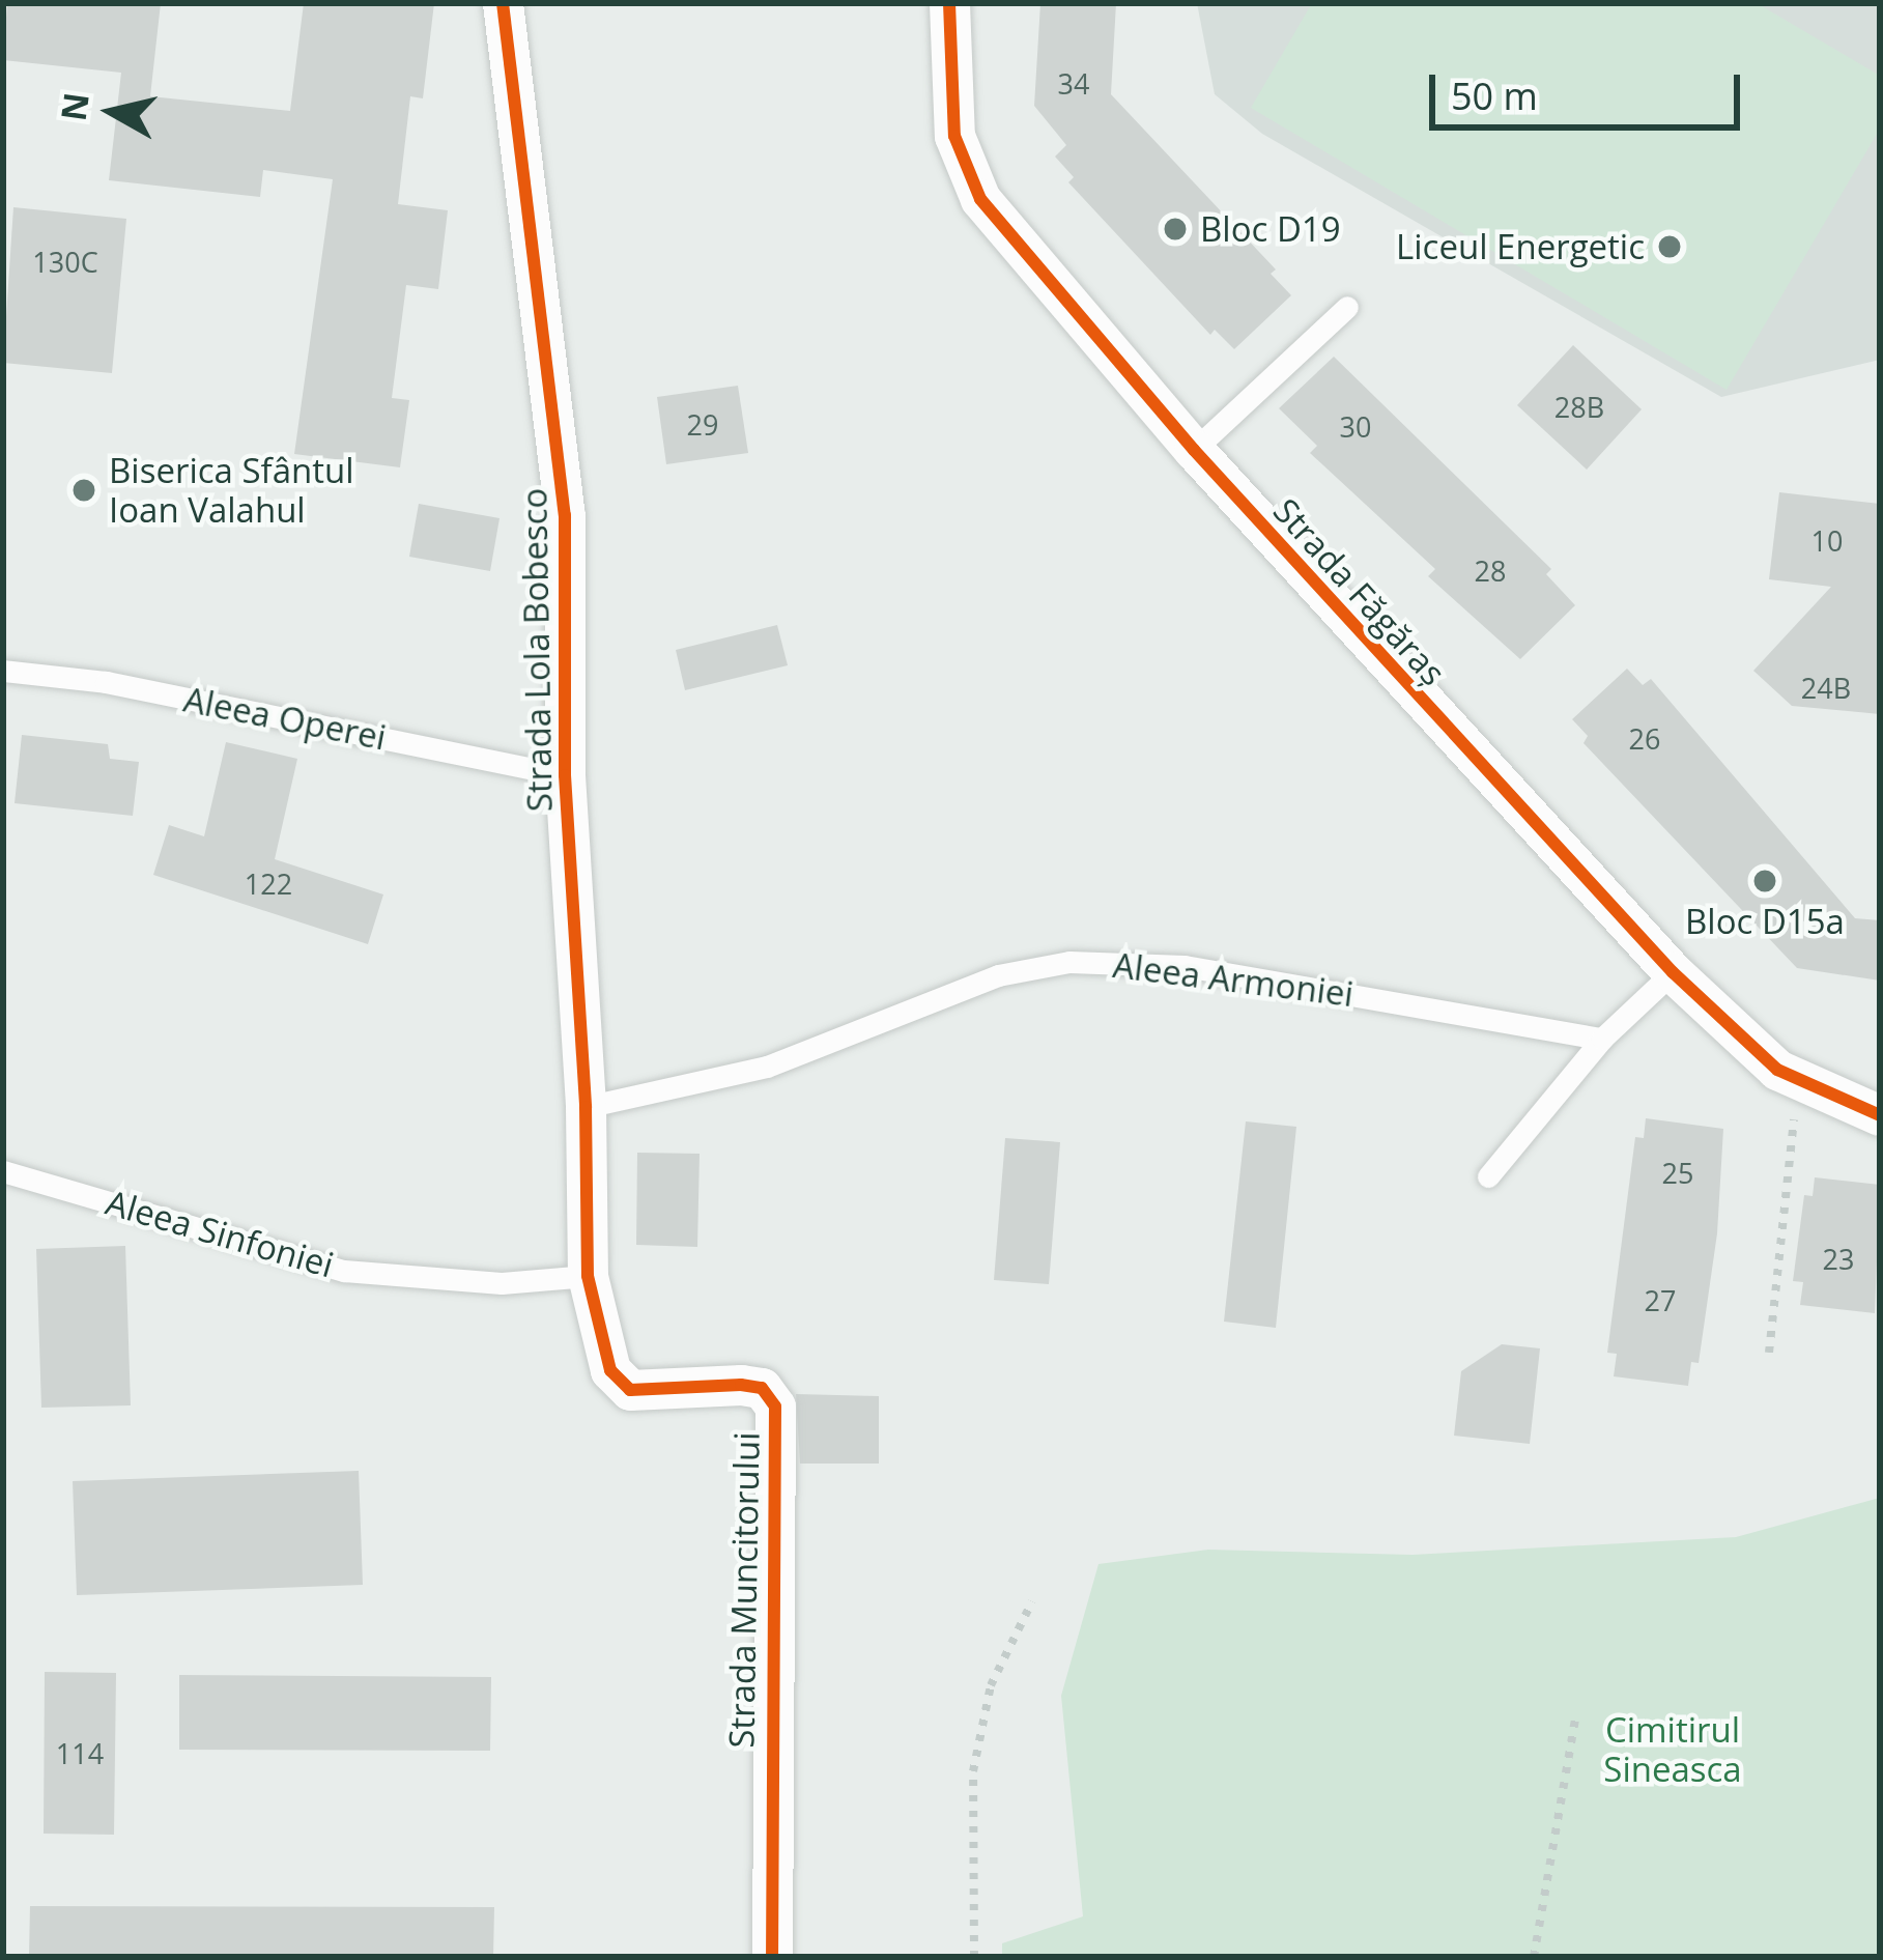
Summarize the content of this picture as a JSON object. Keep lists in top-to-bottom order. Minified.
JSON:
{"streets":{"street":["Strada Făgăraș","Strada Lola Bobesco","Strada Muncitorului"],"lane":["Aleea Operei","Aleea Armoniei","Aleea Sinfoniei"]},"crossings":[["Strada Lola Bobesco","Aleea Operei"],["Strada Lola Bobesco","Aleea Armoniei"],["Strada Lola Bobesco","Aleea Sinfoniei"],["Strada Lola Bobesco","Strada Muncitorului"]],"parks":["Cimitirul Sineasca"],"places":["Bloc D19","Liceul Energetic","Biserica Sfântul Ioan Valahul","Bloc D15a"],"house_numbers":["34","130C","28B","29","30","10","28","24B","26","122","25","23","27","114"],"scale_bar":"50 m","north":"left"}
